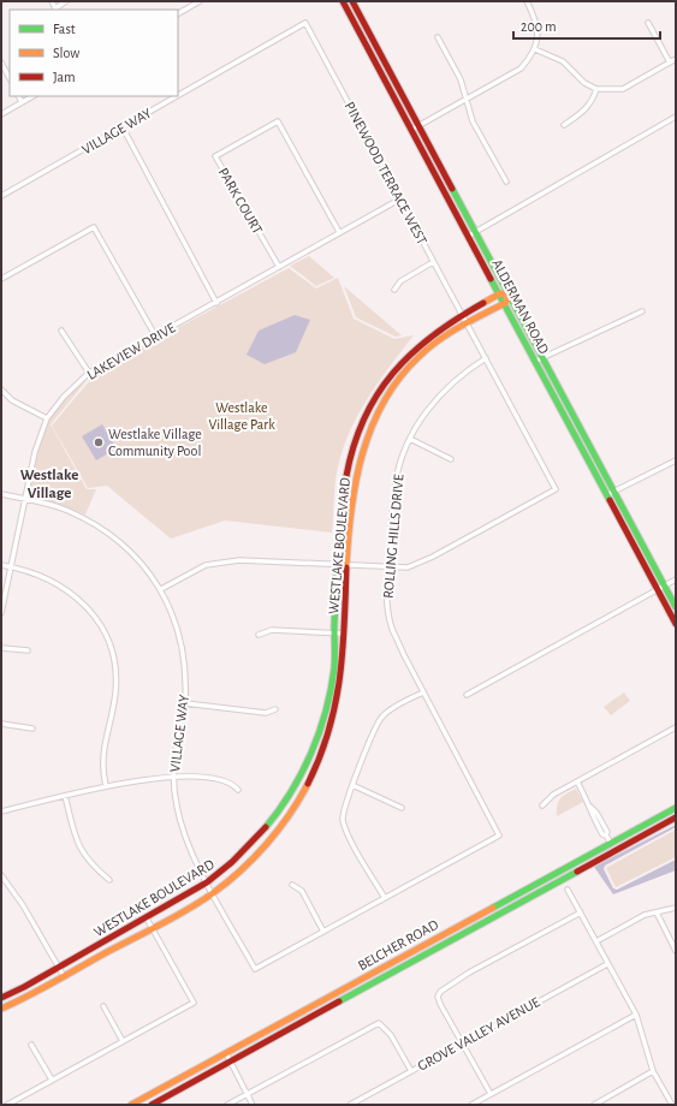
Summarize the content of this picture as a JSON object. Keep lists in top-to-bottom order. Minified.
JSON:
{"streets":{"main road":["ALDERMAN ROAD","WESTLAKE BOULEVARD","BELCHER ROAD"],"street":["VILLAGE WAY","PINEWOOD TERRACE WEST","PARK COURT","LAKEVIEW DRIVE","ROLLING HILLS DRIVE","GROVE VALLEY AVENUE"]},"crossings":[["VILLAGE WAY","PINEWOOD TERRACE WEST"],["VILLAGE WAY","LAKEVIEW DRIVE"],["VILLAGE WAY","WESTLAKE BOULEVARD"],["PINEWOOD TERRACE WEST","LAKEVIEW DRIVE"],["PINEWOOD TERRACE WEST","ROLLING HILLS DRIVE"],["PINEWOOD TERRACE WEST","WESTLAKE BOULEVARD"],["PARK COURT","LAKEVIEW DRIVE"],["ALDERMAN ROAD","WESTLAKE BOULEVARD"]],"districts":["Westlake Village"],"parks":["Westlake Village Park"],"places":["Westlake Village Community Pool"],"legend":["Fast","Slow","Jam"],"scale_bar":"200 m"}
